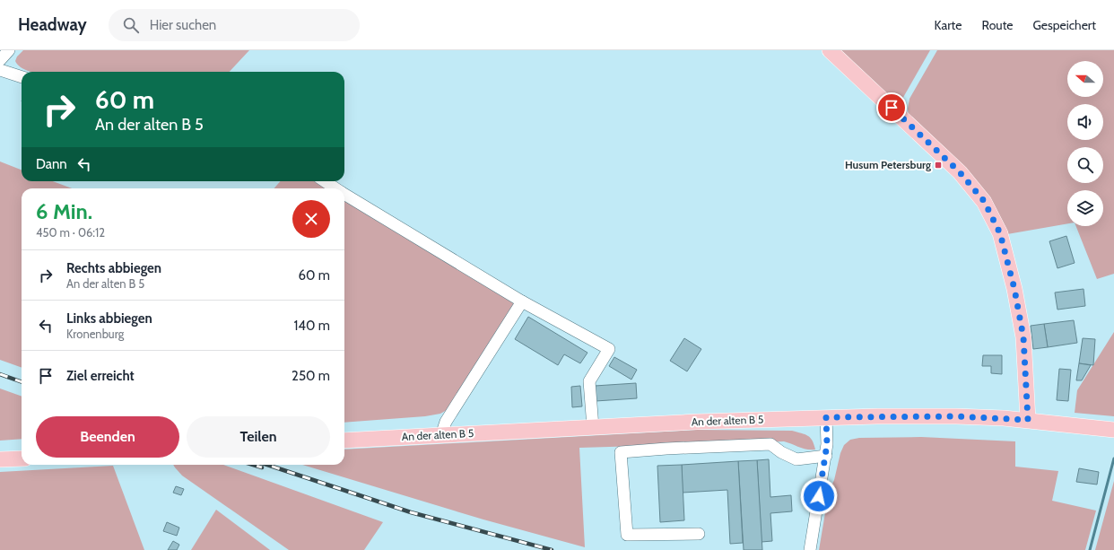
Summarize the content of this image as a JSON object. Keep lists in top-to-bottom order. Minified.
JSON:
{"streets":{"main road":["An der alten B 5"]},"places":{"transit":["Husum Petersburg"]},"north":"left","page":{"header":"Headway","search":"Hier suchen","nav":["Karte","Route","Gespeichert"],"turn":["60 m","An der alten B 5"],"then":"Dann","heading":["6 Min.","450 m · 06:12"],"list":[{"name":"Rechts abbiegen","note":"An der alten B 5","value":"60 m"},{"name":"Links abbiegen","note":"Kronenburg","value":"140 m"},{"name":"Ziel erreicht","value":"250 m"}],"buttons":["Beenden","Teilen"]}}
